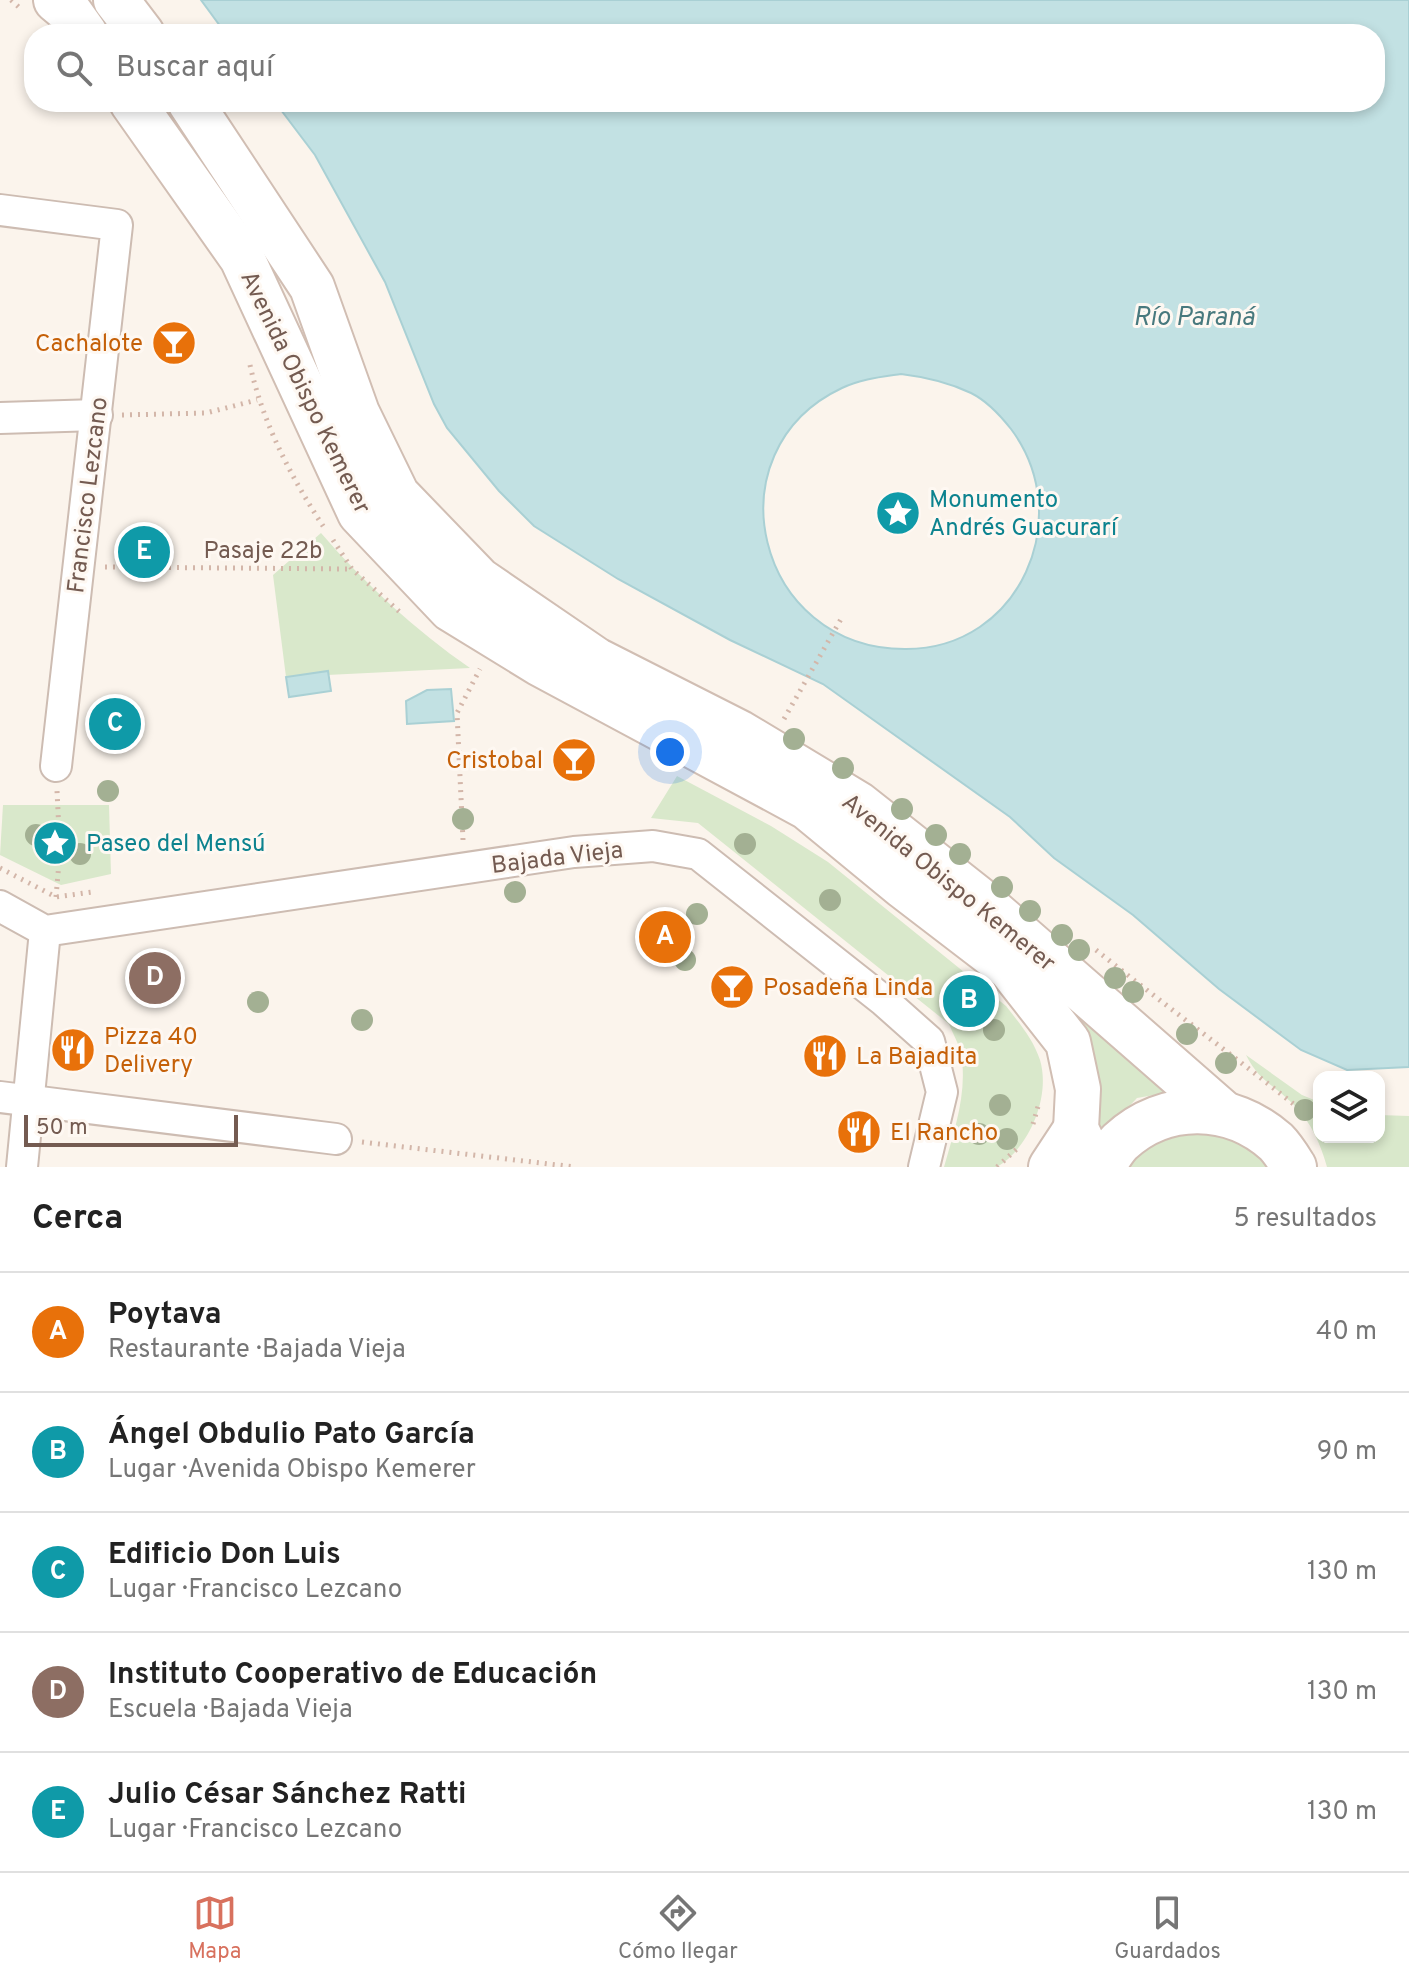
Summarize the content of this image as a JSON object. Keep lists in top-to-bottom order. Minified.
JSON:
{"streets":{"main road":["Avenida Obispo Kemerer"],"street":["Francisco Lezcano","Bajada Vieja"],"path":["Pasaje 22b"]},"crossings":[["Francisco Lezcano","Pasaje 22b"]],"water":["Río Paraná"],"places":{"bar":["Cachalote","Cristobal","Posadeña Linda"],"place":["Monumento Andrés Guacurarí","Paseo del Mensú"],"restaurant":["Pizza 40 Delivery","La Bajadita","El Rancho"]},"scale_bar":"50 m","page":{"search":"Buscar aquí","pins":["E","C","A","D","B"],"scale":"50 m","heading":["Cerca","5 resultados"],"list":[{"mark":"A","name":"Poytava","note":"Restaurante · Bajada Vieja","value":"40 m"},{"mark":"B","name":"Ángel Obdulio Pato García","note":"Lugar · Avenida Obispo Kemerer","value":"90 m"},{"mark":"C","name":"Edificio Don Luis","note":"Lugar · Francisco Lezcano","value":"130 m"},{"mark":"D","name":"Instituto Cooperativo de Educación","note":"Escuela · Bajada Vieja","value":"130 m"},{"mark":"E","name":"Julio César Sánchez Ratti","note":"Lugar · Francisco Lezcano","value":"130 m"}],"nav":["Mapa","Cómo llegar","Guardados"]}}
